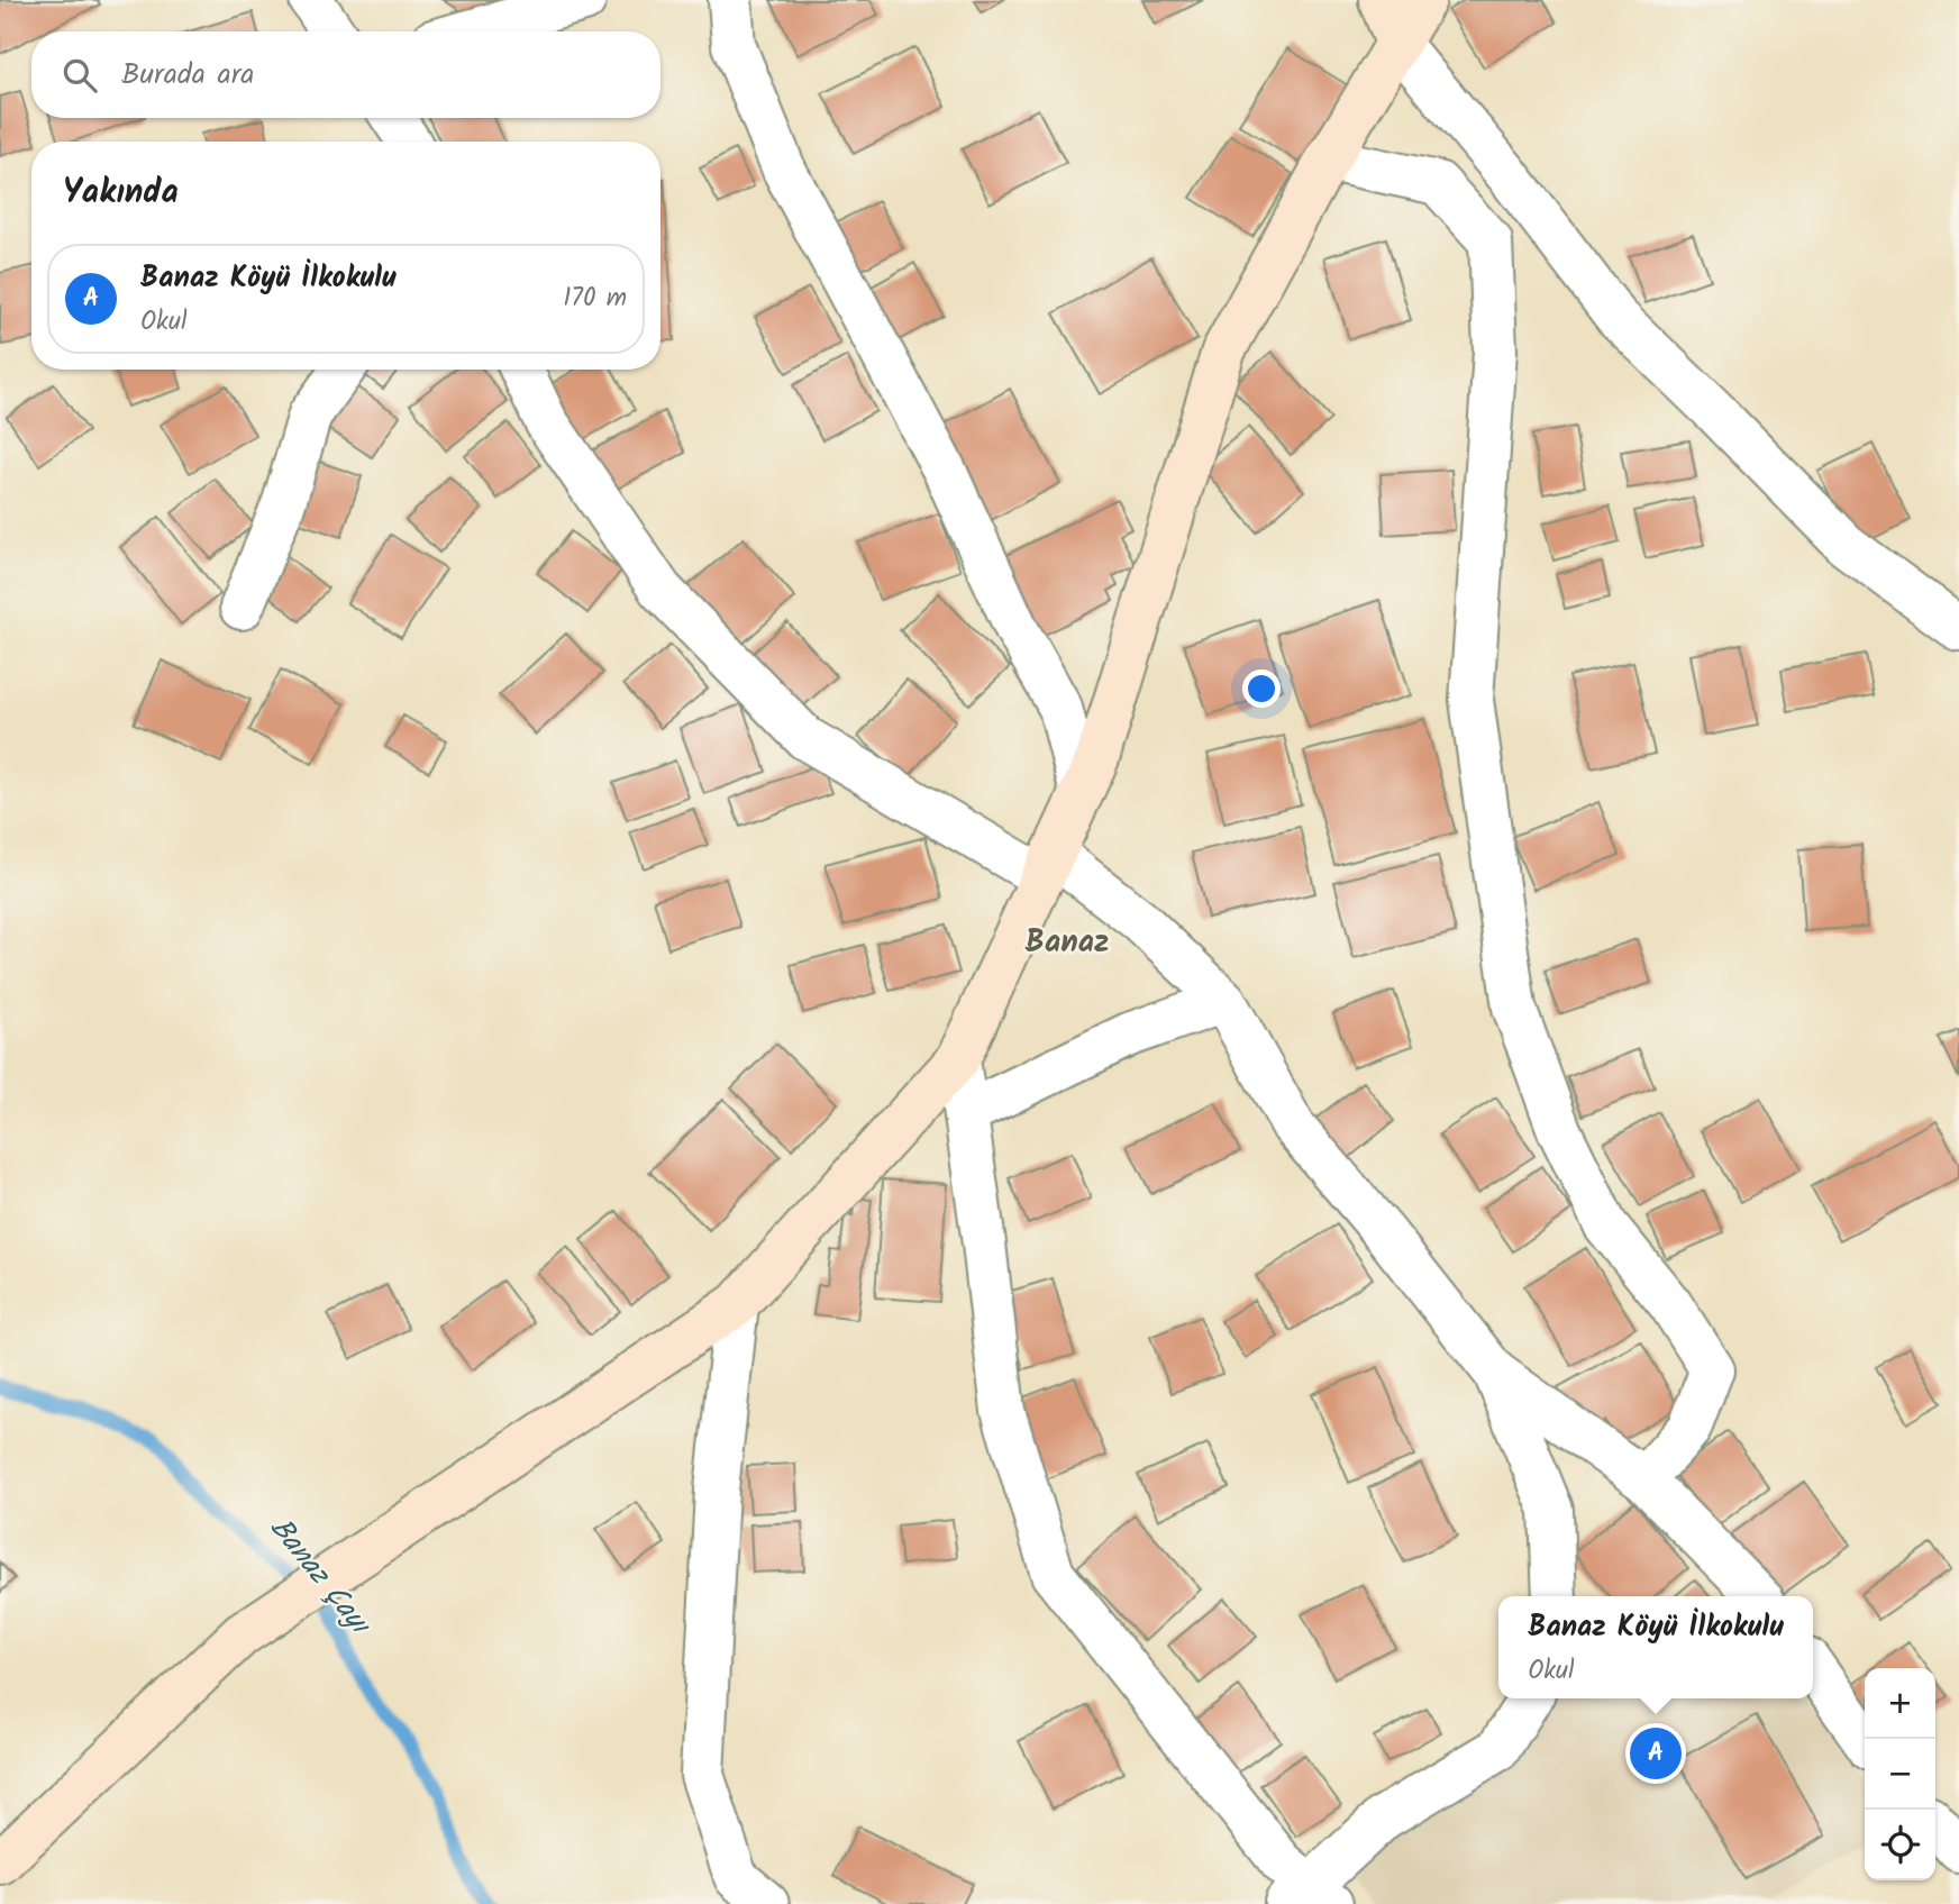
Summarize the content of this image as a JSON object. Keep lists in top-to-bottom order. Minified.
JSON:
{"districts":["Banaz"],"water":["Banaz Çayı"],"page":{"search":"Burada ara","heading":"Yakında","list":[{"mark":"A","name":"Banaz Köyü İlkokulu","note":"Okul","value":"170 m"}],"popup":["Banaz Köyü İlkokulu","Okul"],"map_buttons":["+","−"],"pins":"A"}}
